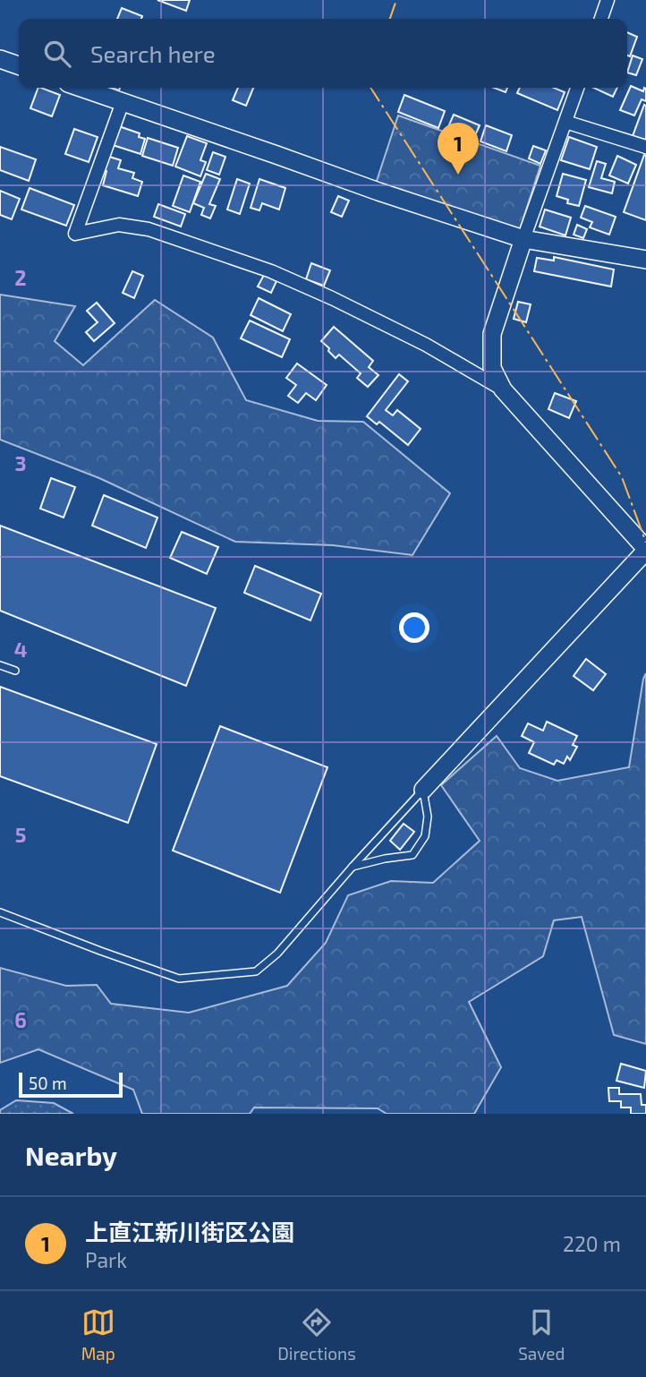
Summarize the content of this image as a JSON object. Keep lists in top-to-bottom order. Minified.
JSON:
{"scale_bar":"50 m","page":{"search":"Search here","pins":"1","scale":"50 m","heading":"Nearby","list":[{"mark":"1","name":"上直江新川街区公園","note":"Park","value":"220 m"}],"nav":["Map","Directions","Saved"]},"grid":{"rows":["2","3","4","5","6"]}}
